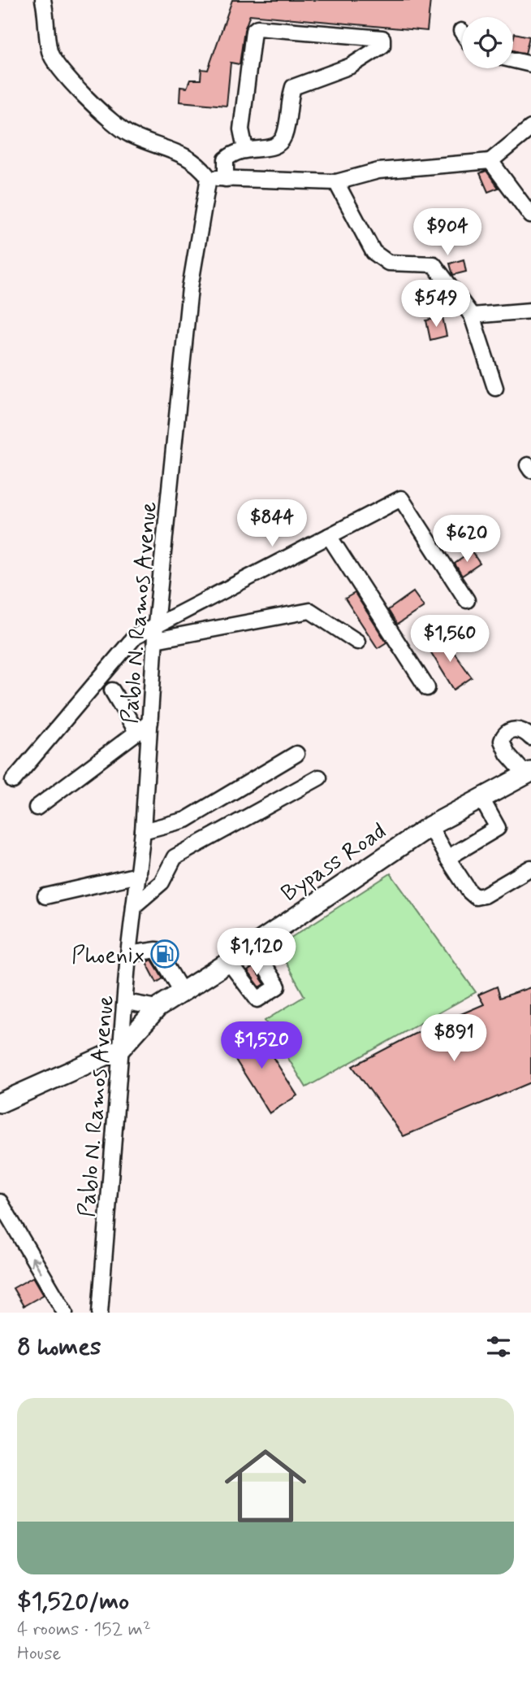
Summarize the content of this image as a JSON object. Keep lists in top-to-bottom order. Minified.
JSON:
{"streets":{"main road":["Bypass Road"],"street":["Pablo N. Ramos Avenue"]},"crossings":[["Pablo N. Ramos Avenue","Bypass Road"]],"places":{"fuel station":["Phoenix"]},"page":{"price":["$904","$549","$844","$620","$1,560","$1,120","$891","$1,520"],"heading":"8 homes","list":[{"name":"$1,520/mo","note":"4 rooms · 152 m² · House"}]}}
